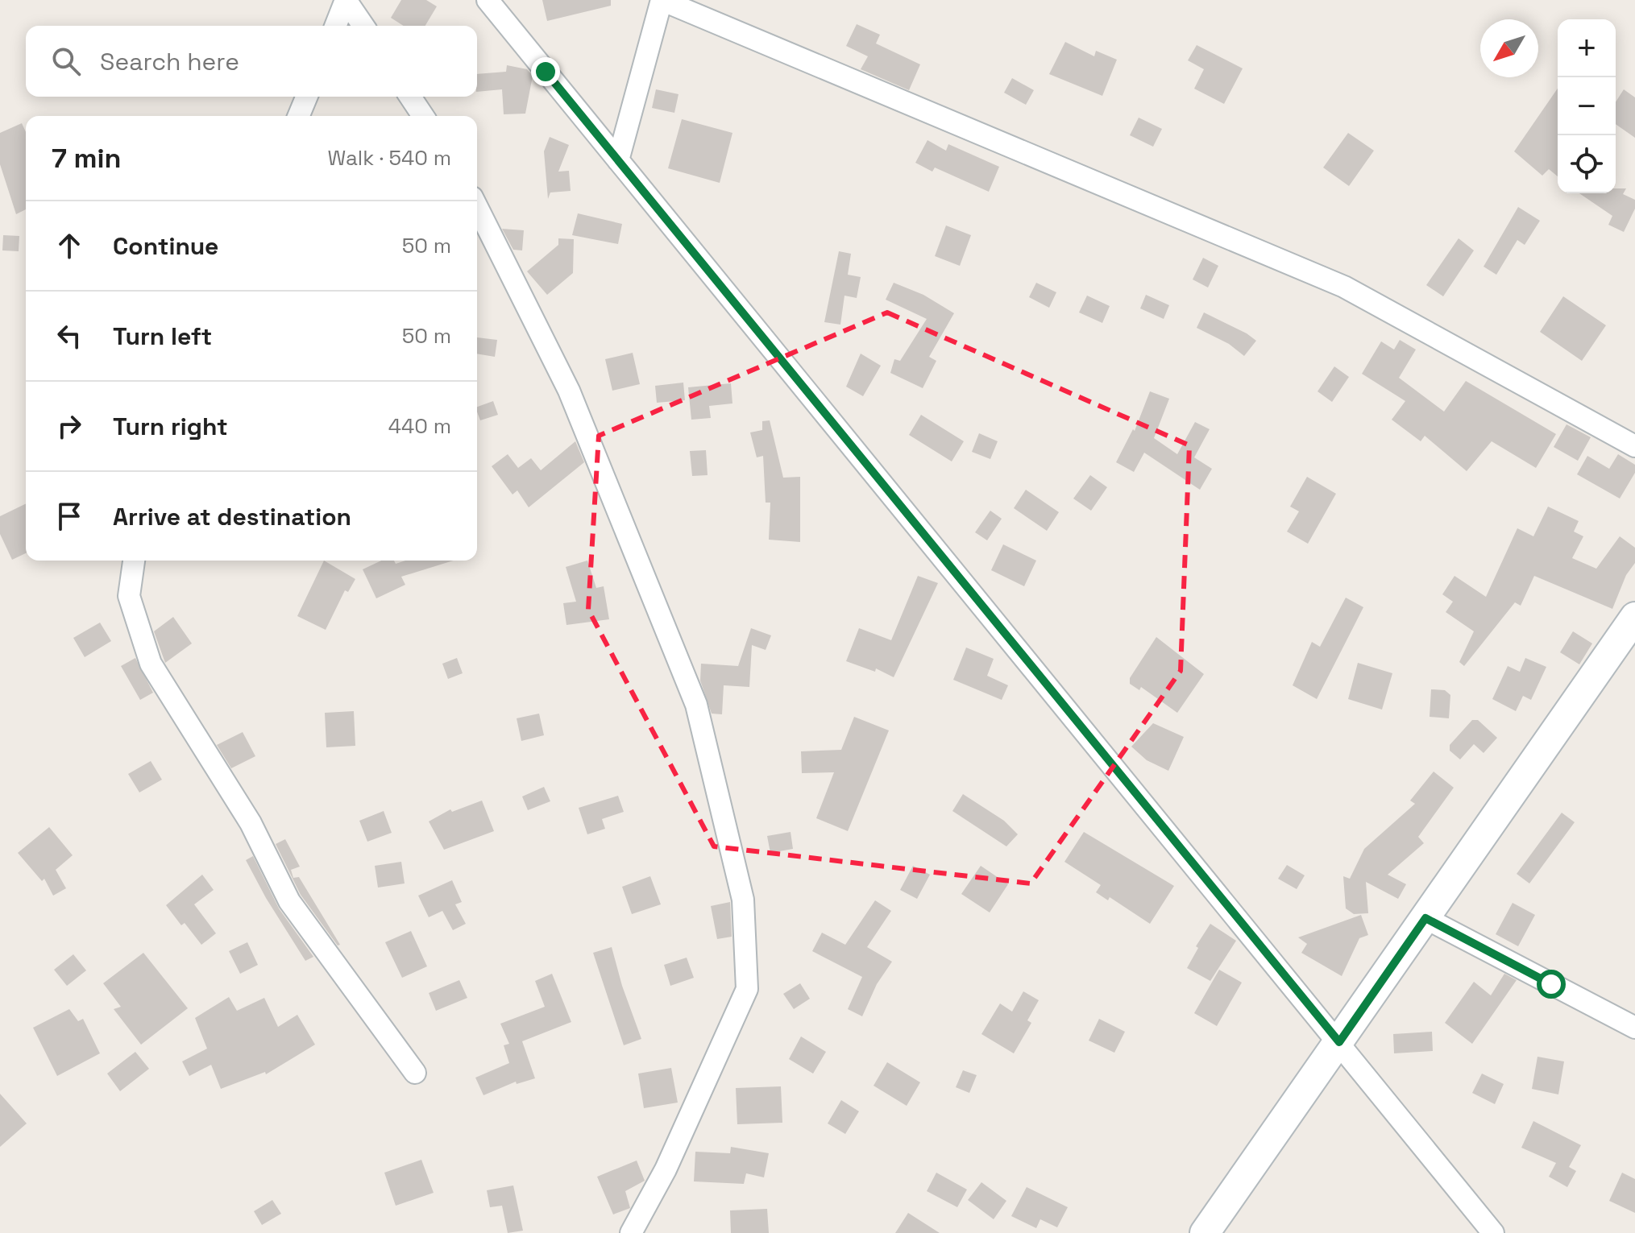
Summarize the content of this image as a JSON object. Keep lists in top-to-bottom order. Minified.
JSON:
{"north":"bottom left","page":{"map_buttons":["+","−"],"search":"Search here","heading":["7 min","Walk · 540 m"],"list":[["Continue","50 m"],["Turn left","50 m"],["Turn right","440 m"],"Arrive at destination"]}}
